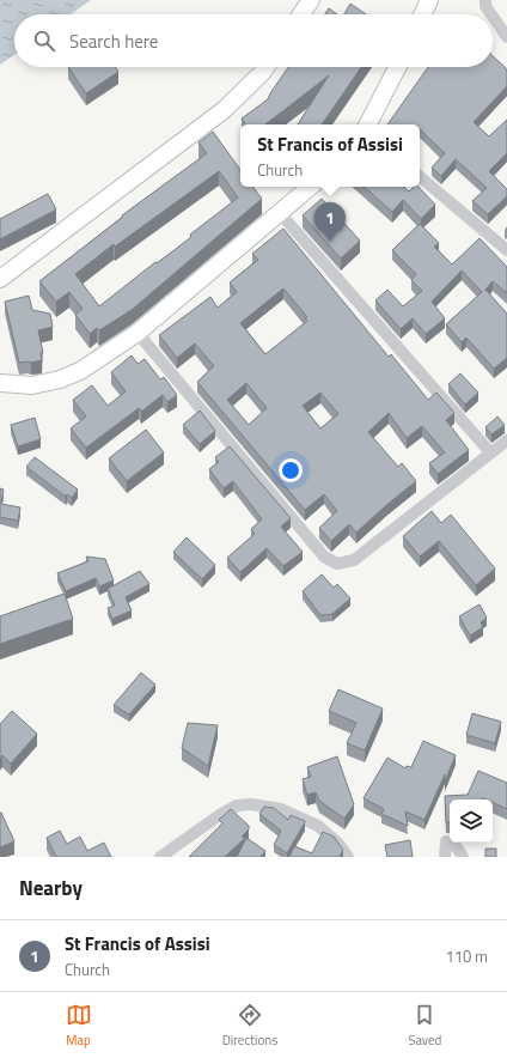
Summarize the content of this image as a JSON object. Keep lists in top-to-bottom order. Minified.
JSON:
{"page":{"search":"Search here","popup":["St Francis of Assisi","Church"],"pins":"1","heading":"Nearby","list":[{"mark":"1","name":"St Francis of Assisi","note":"Church","value":"110 m"}],"nav":["Map","Directions","Saved"]}}
